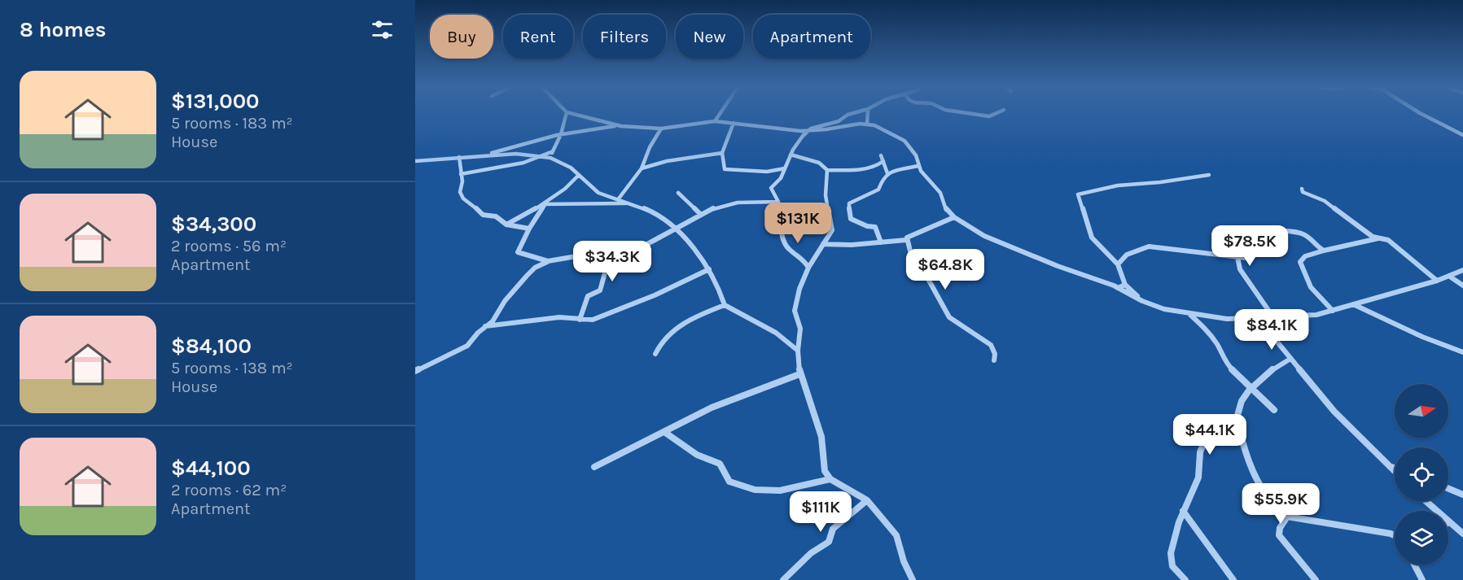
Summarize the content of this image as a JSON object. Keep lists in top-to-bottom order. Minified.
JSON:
{"north":"right","page":{"heading":"8 homes","chip":["Buy","Rent","Filters","New","Apartment"],"list":[{"name":"$131,000","note":"5 rooms · 183 m² · House"},{"name":"$34,300","note":"2 rooms · 56 m² · Apartment"},{"name":"$84,100","note":"5 rooms · 138 m² · House"},{"name":"$44,100","note":"2 rooms · 62 m² · Apartment"}],"price":["$131K","$78.5K","$34.3K","$64.8K","$84.1K","$44.1K","$55.9K","$111K"]}}
